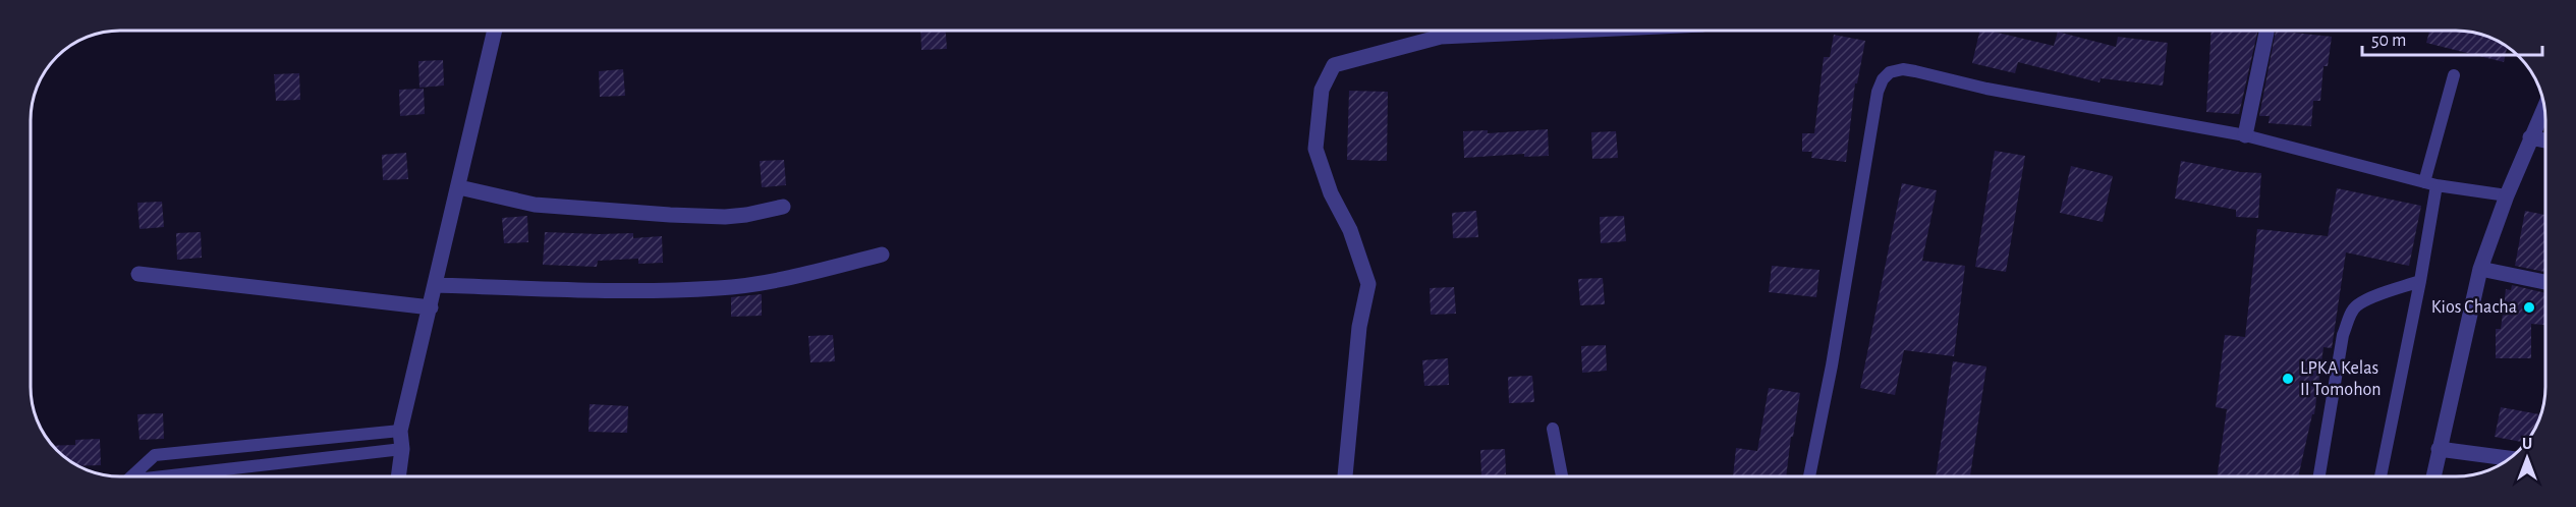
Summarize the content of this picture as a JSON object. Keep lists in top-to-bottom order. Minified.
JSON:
{"places":["Kios Chacha","LPKA Kelas II Tomohon"],"scale_bar":"50 m","north":"top"}
